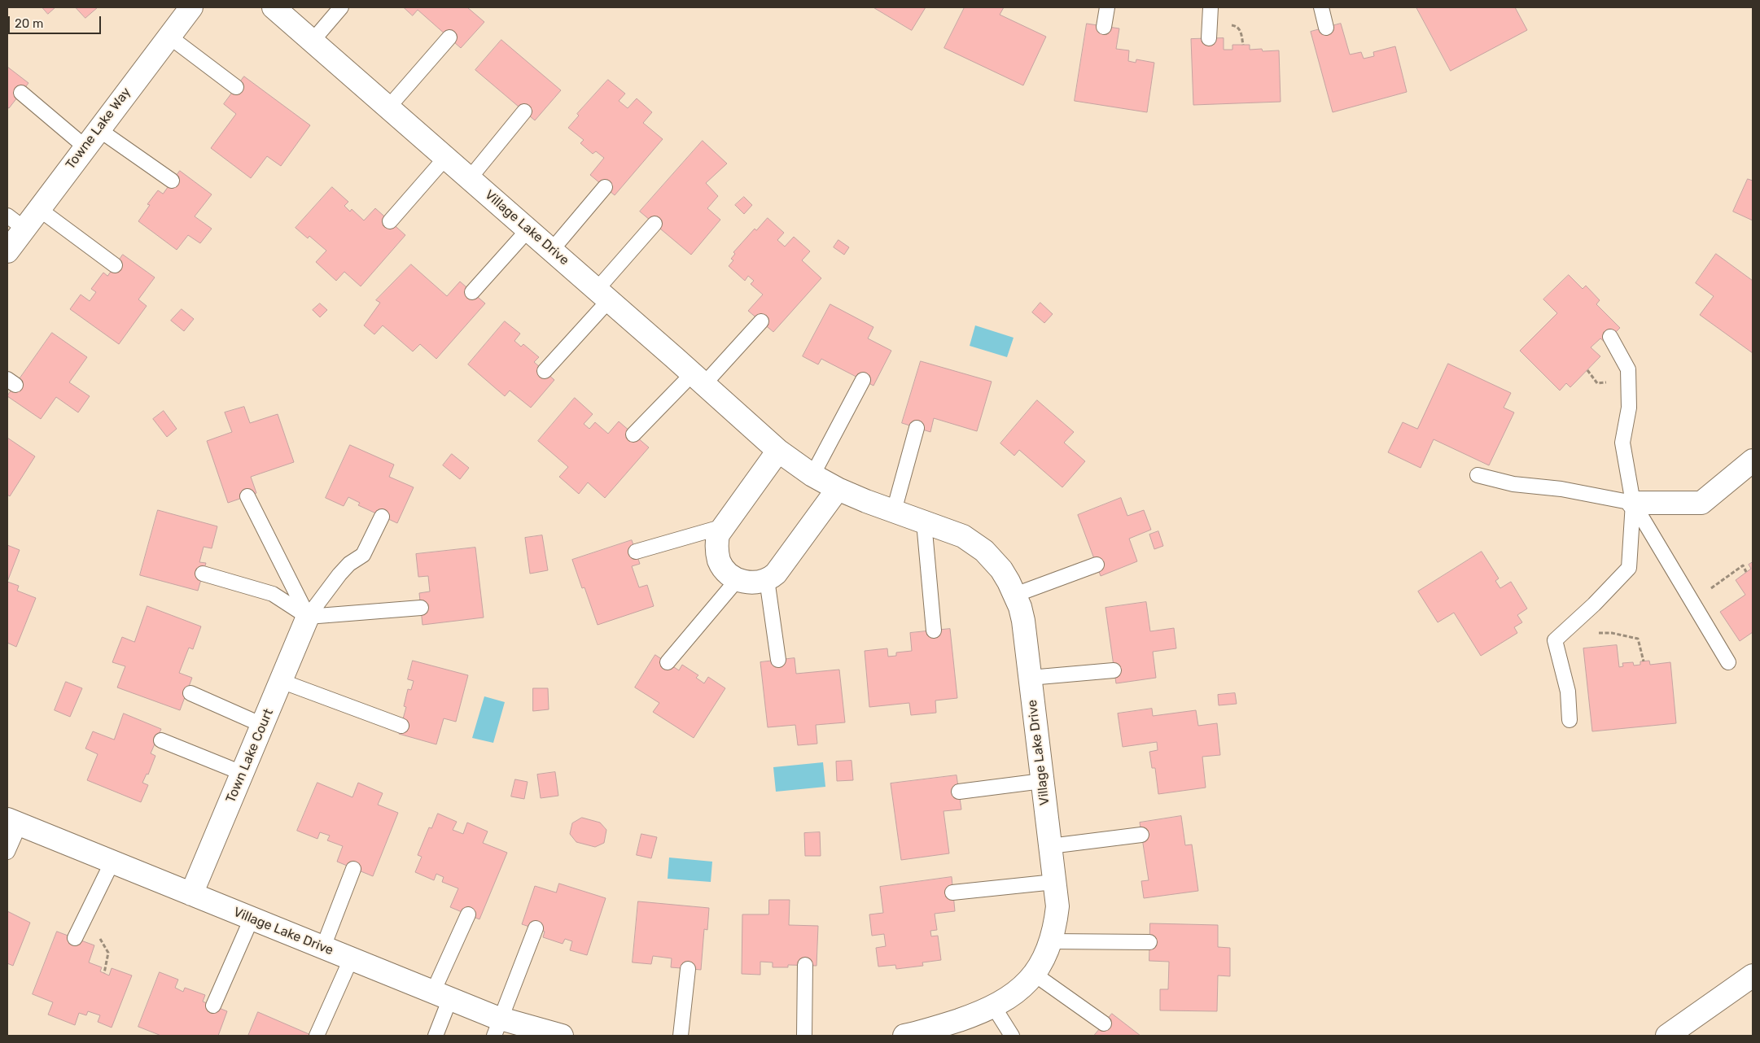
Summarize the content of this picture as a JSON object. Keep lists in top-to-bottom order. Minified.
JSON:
{"streets":{"street":["Towne Lake Way","Village Lake Drive","Town Lake Court"]},"crossings":[["Village Lake Drive","Town Lake Court"]],"scale_bar":"20 m"}
